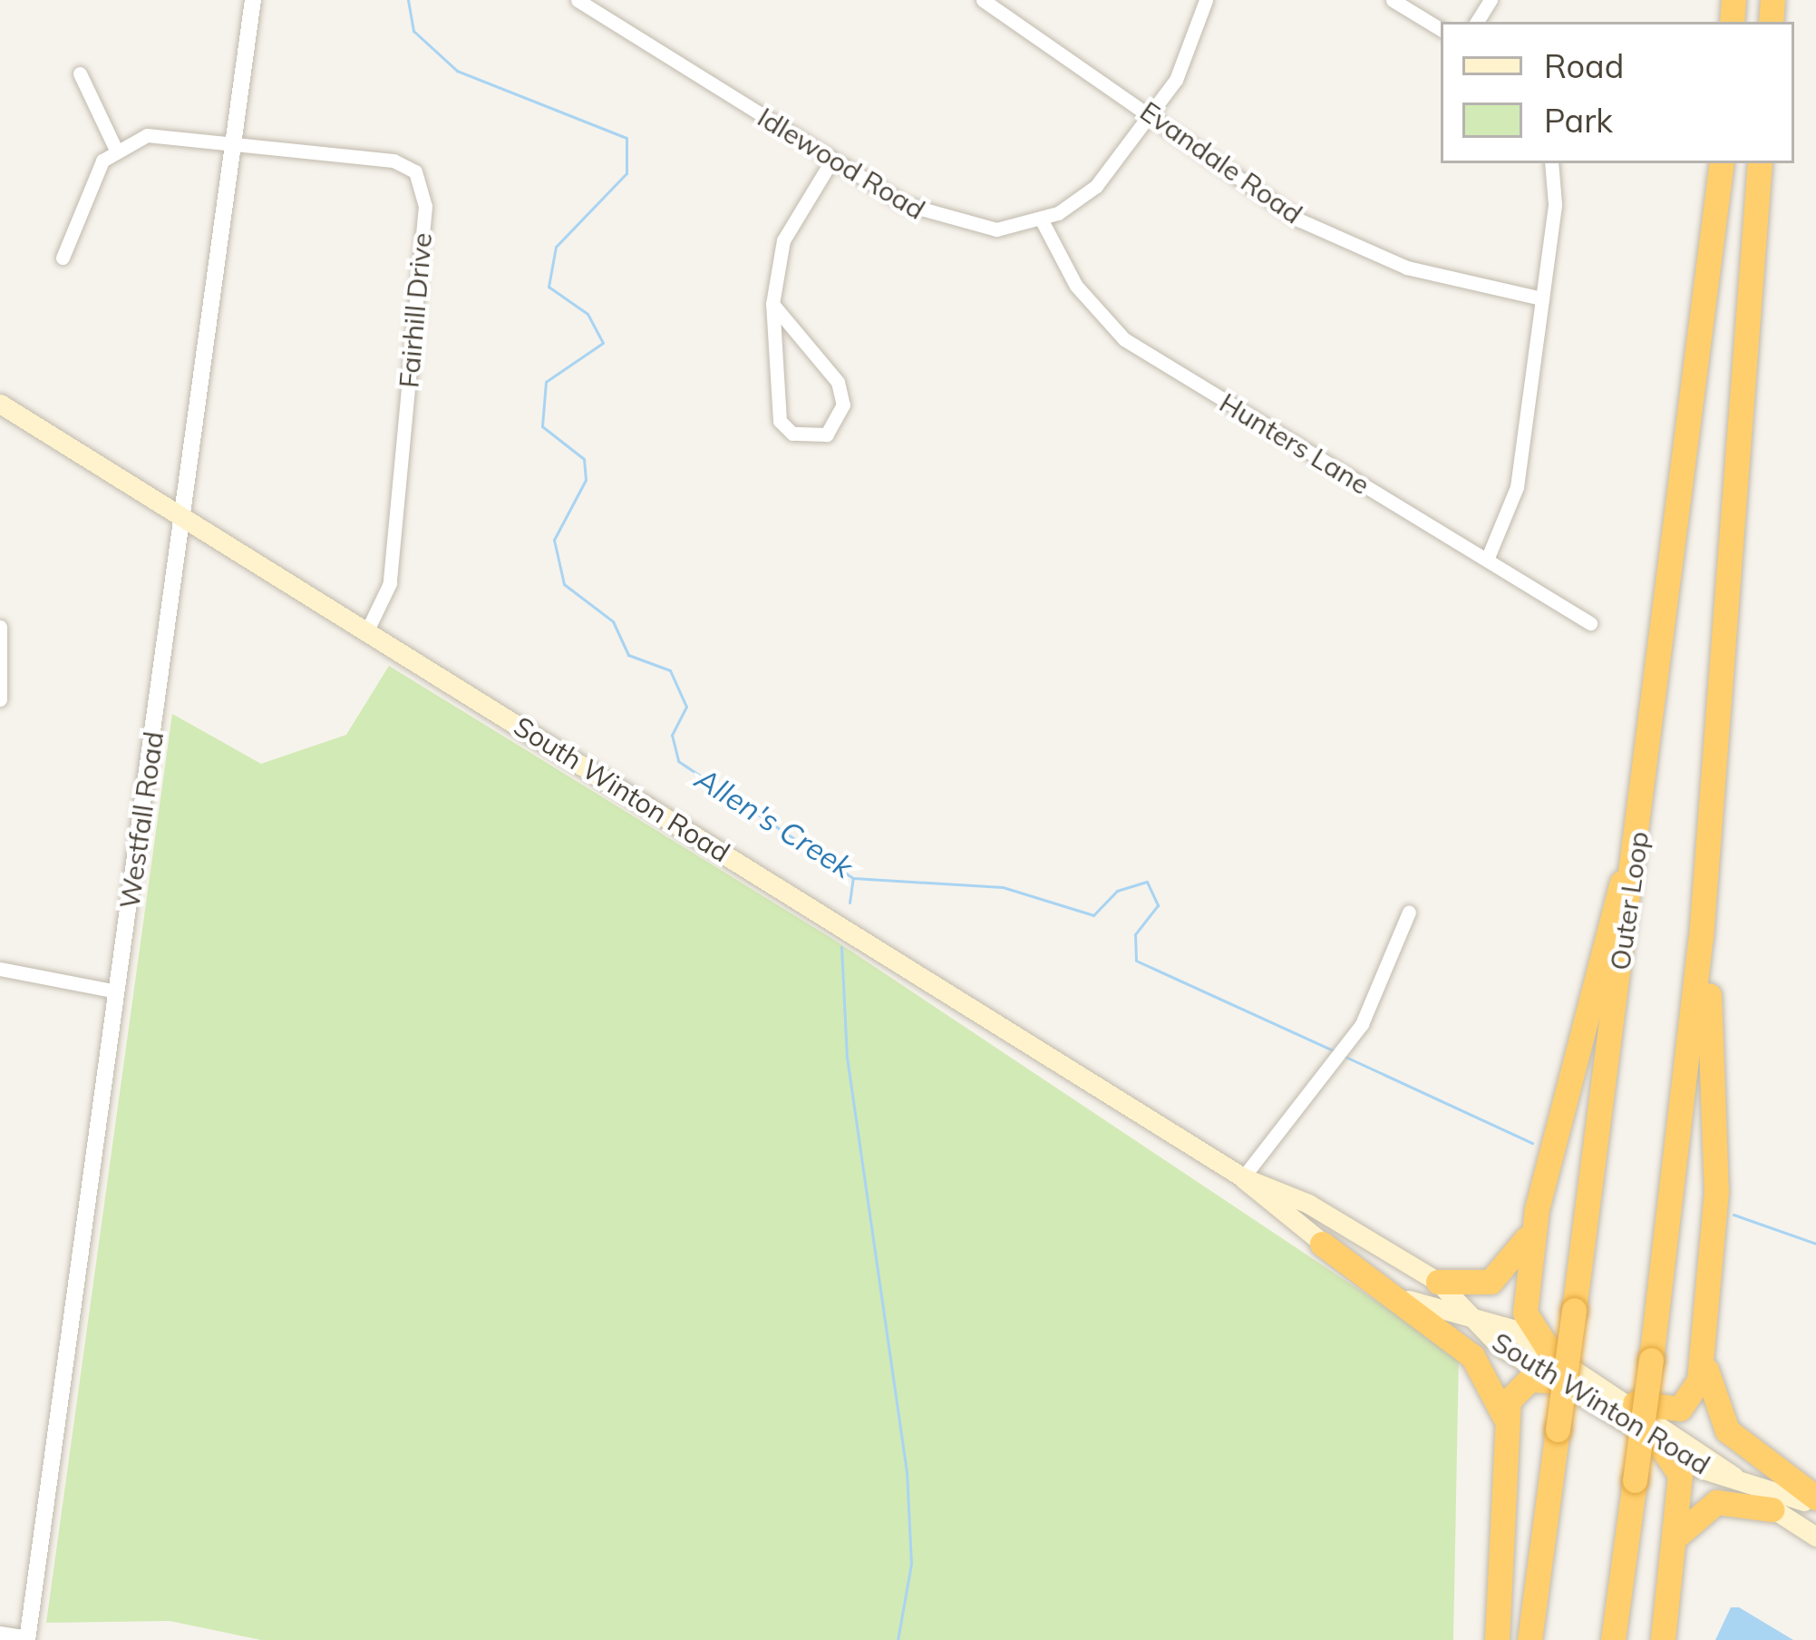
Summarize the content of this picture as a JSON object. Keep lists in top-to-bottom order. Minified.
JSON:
{"streets":{"highway":["Outer Loop"],"main road":["South Winton Road"],"street":["Evandale Road","Idlewood Road","Fairhill Drive","Hunters Lane","Westfall Road"]},"crossings":[["Evandale Road","Idlewood Road"],["Idlewood Road","Hunters Lane"],["Fairhill Drive","South Winton Road"],["Fairhill Drive","Westfall Road"],["South Winton Road","Westfall Road"]],"water":["Allen's Creek"],"legend":["Road","Park"]}
